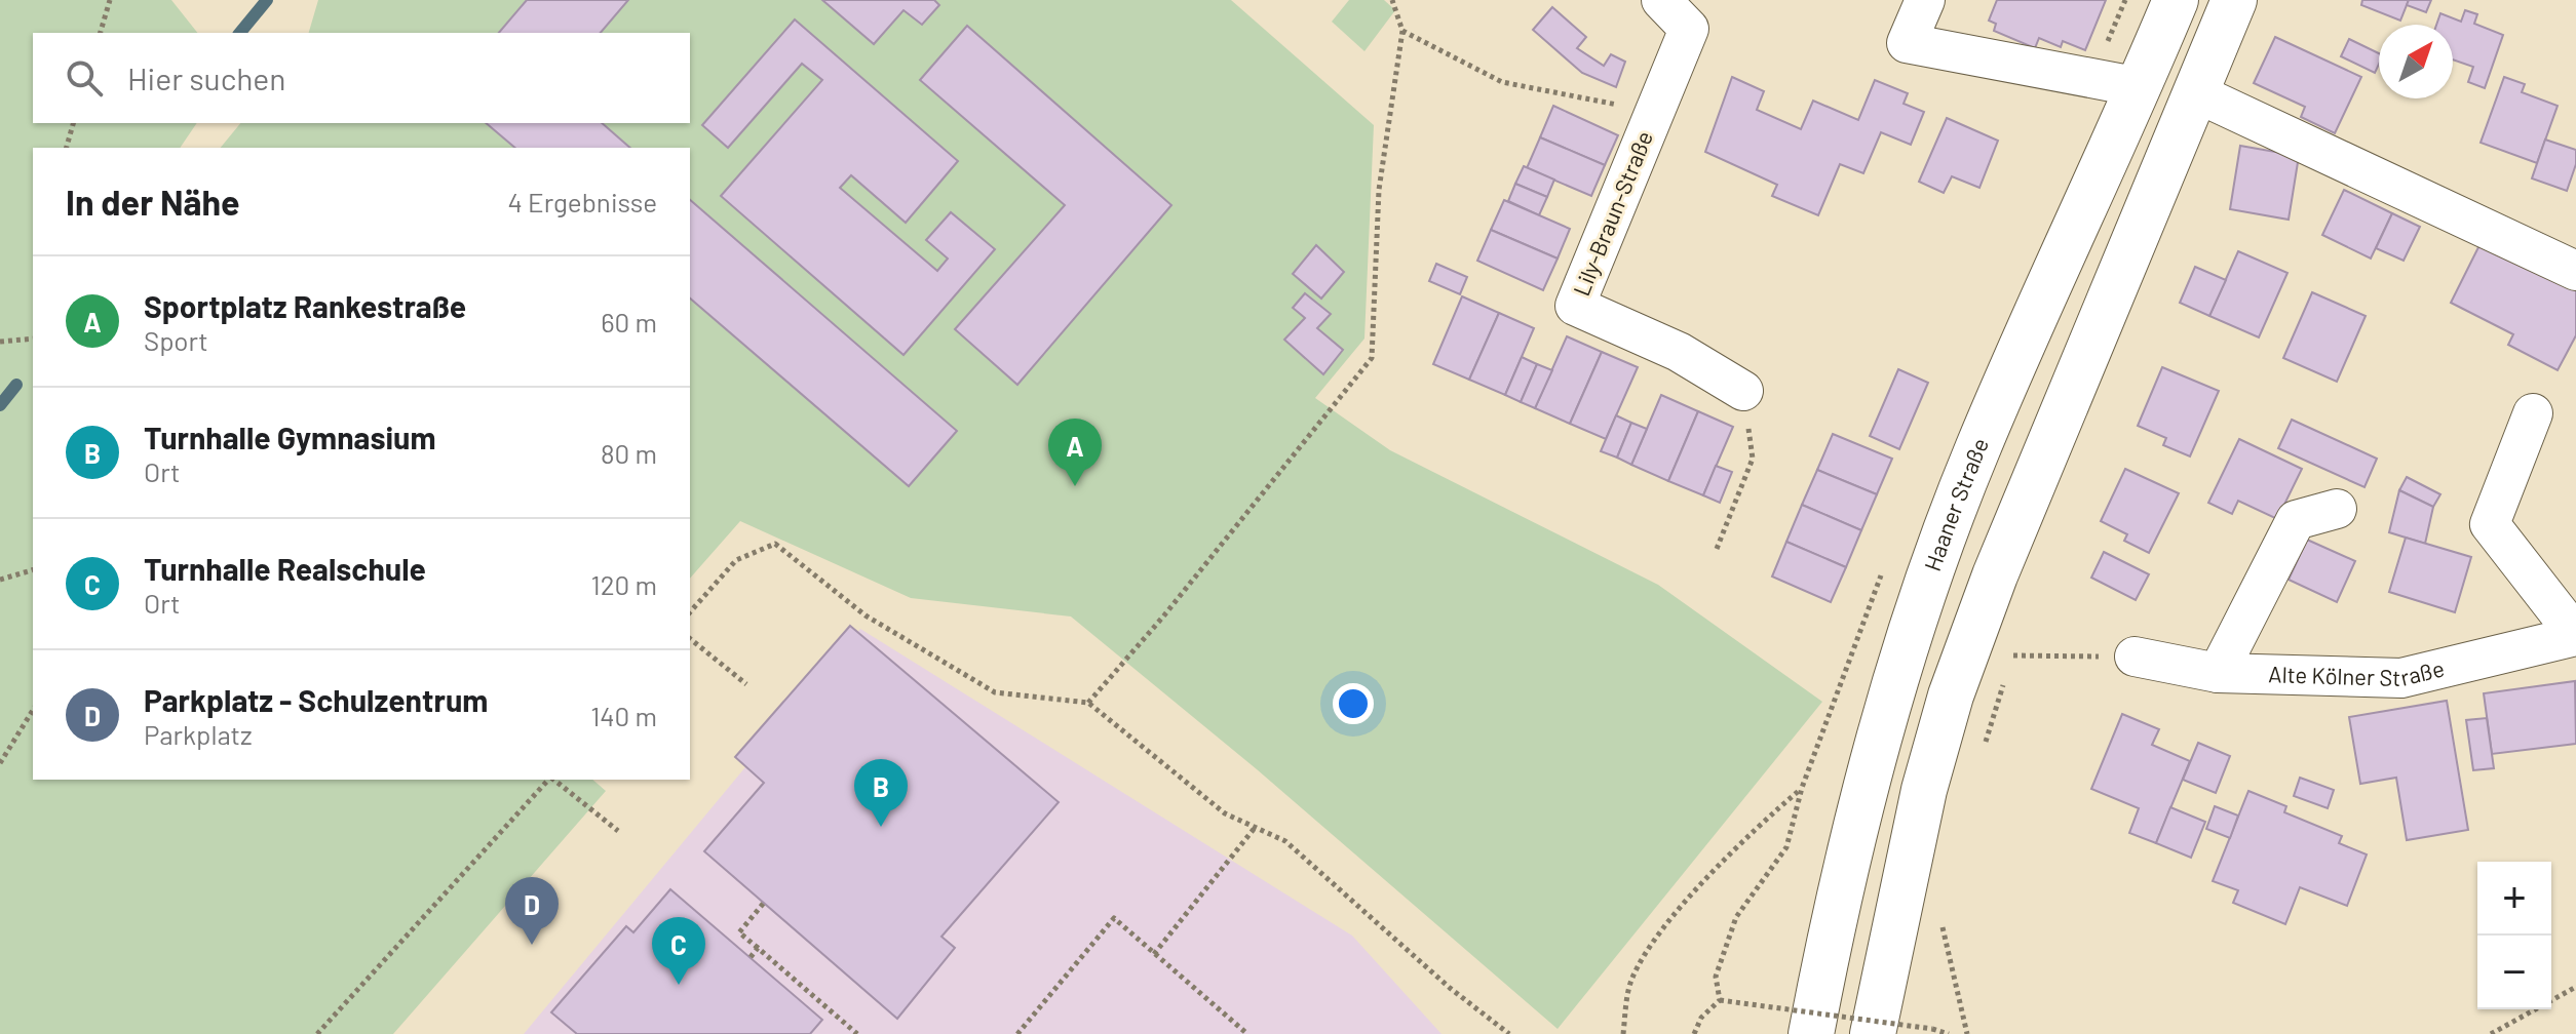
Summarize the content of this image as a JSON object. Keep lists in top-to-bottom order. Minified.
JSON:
{"streets":{"main road":["Haaner Straße"],"street":["Lily-Braun-Straße","Alte Kölner Straße"]},"north":"top right","page":{"search":"Hier suchen","heading":["In der Nähe","4 Ergebnisse"],"list":[{"mark":"A","name":"Sportplatz Rankestraße","note":"Sport","value":"60 m"},{"mark":"B","name":"Turnhalle Gymnasium","note":"Ort","value":"80 m"},{"mark":"C","name":"Turnhalle Realschule","note":"Ort","value":"120 m"},{"mark":"D","name":"Parkplatz - Schulzentrum","note":"Parkplatz","value":"140 m"}],"pins":["A","B","D","C"],"map_buttons":["+","−"]}}
